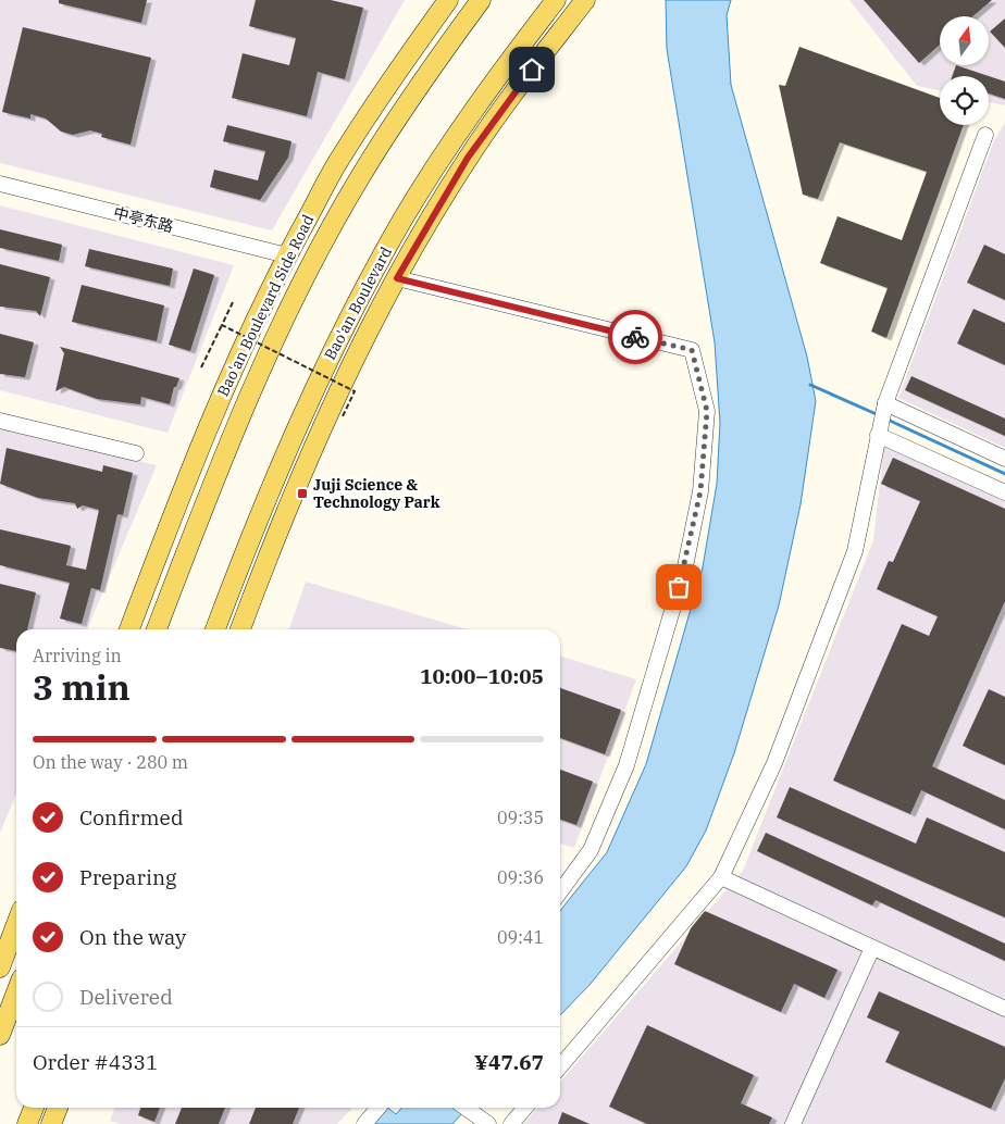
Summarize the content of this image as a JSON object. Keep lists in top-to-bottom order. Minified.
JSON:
{"streets":{"main road":["Bao'an Boulevard","Bao'an Boulevard Side Road"],"street":["中亭东路"]},"crossings":[["中亭东路","Bao'an Boulevard Side Road"]],"places":{"transit":["Juji Science & Technology Park"]},"north":"top","page":{"heading":["3 min","Arriving in","10:00–10:05"],"panel":["Order #4331","¥47.67"],"bar":"On the way · 280 m","list":[["Confirmed","09:35"],["Preparing","09:36"],["On the way","09:41"],"Delivered"]}}
